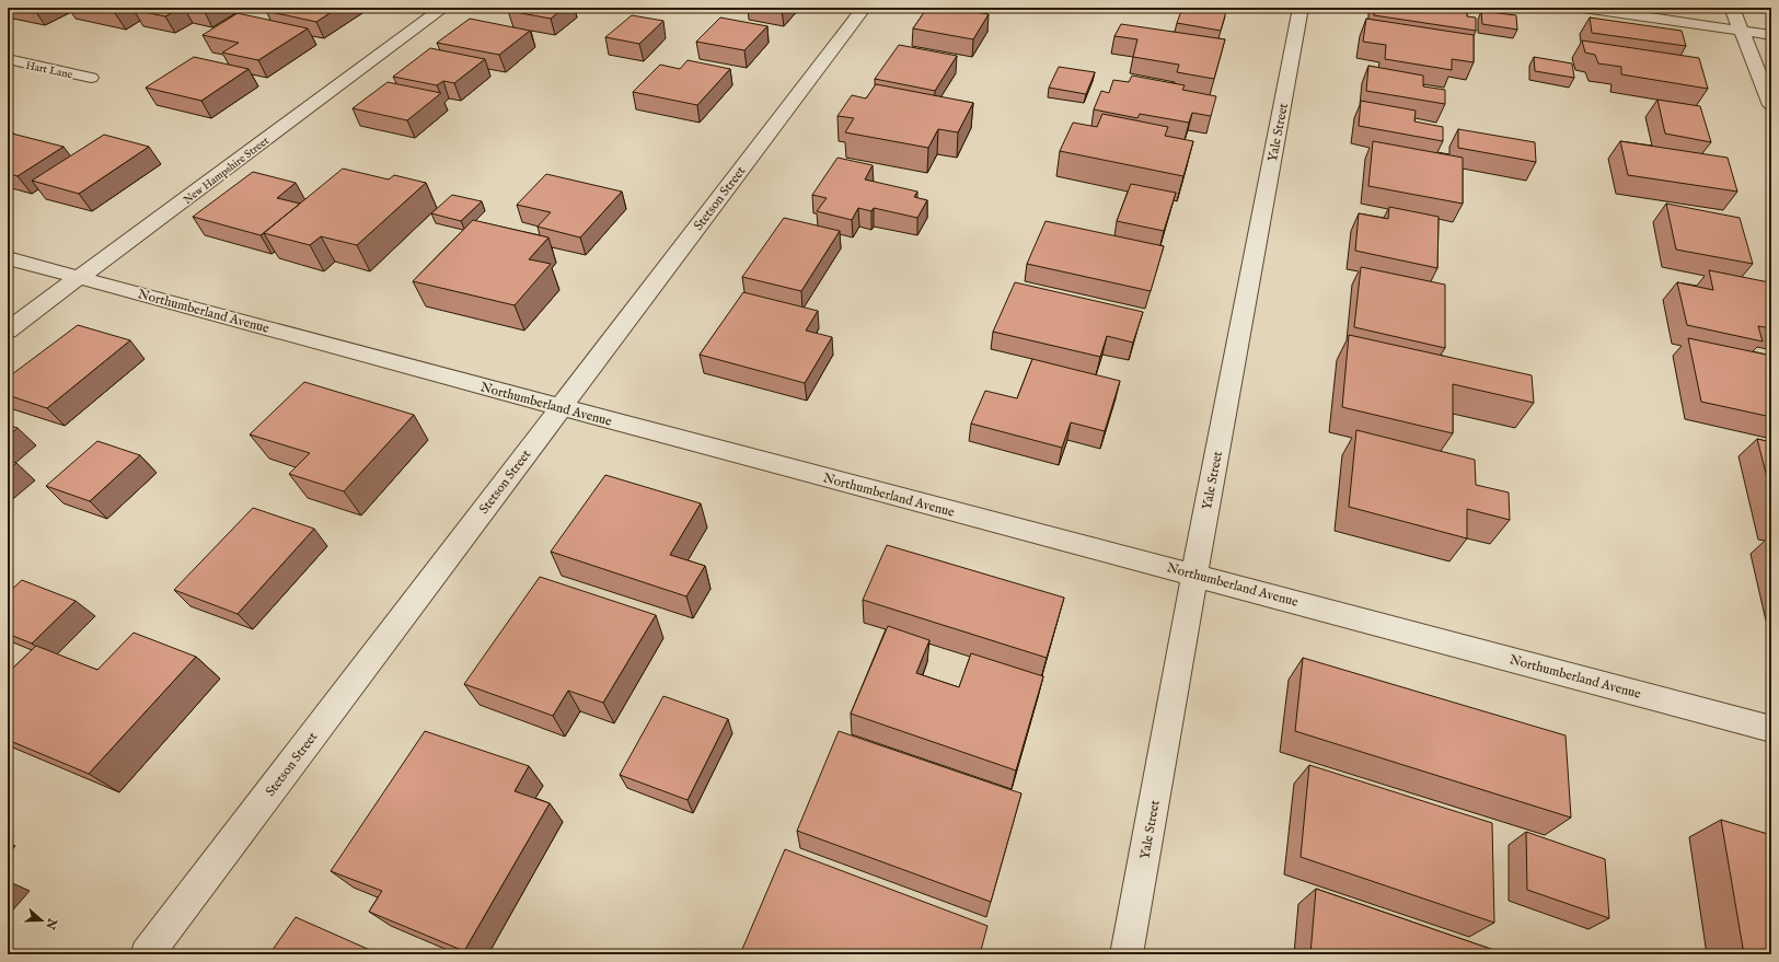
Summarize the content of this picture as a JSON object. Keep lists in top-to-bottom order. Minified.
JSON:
{"streets":{"street":["Hart Lane","Yale Street","New Hampshire Street","Stetson Street","Northumberland Avenue"]},"crossings":[["Yale Street","Northumberland Avenue"],["New Hampshire Street","Northumberland Avenue"],["Stetson Street","Northumberland Avenue"]],"north":"right"}
